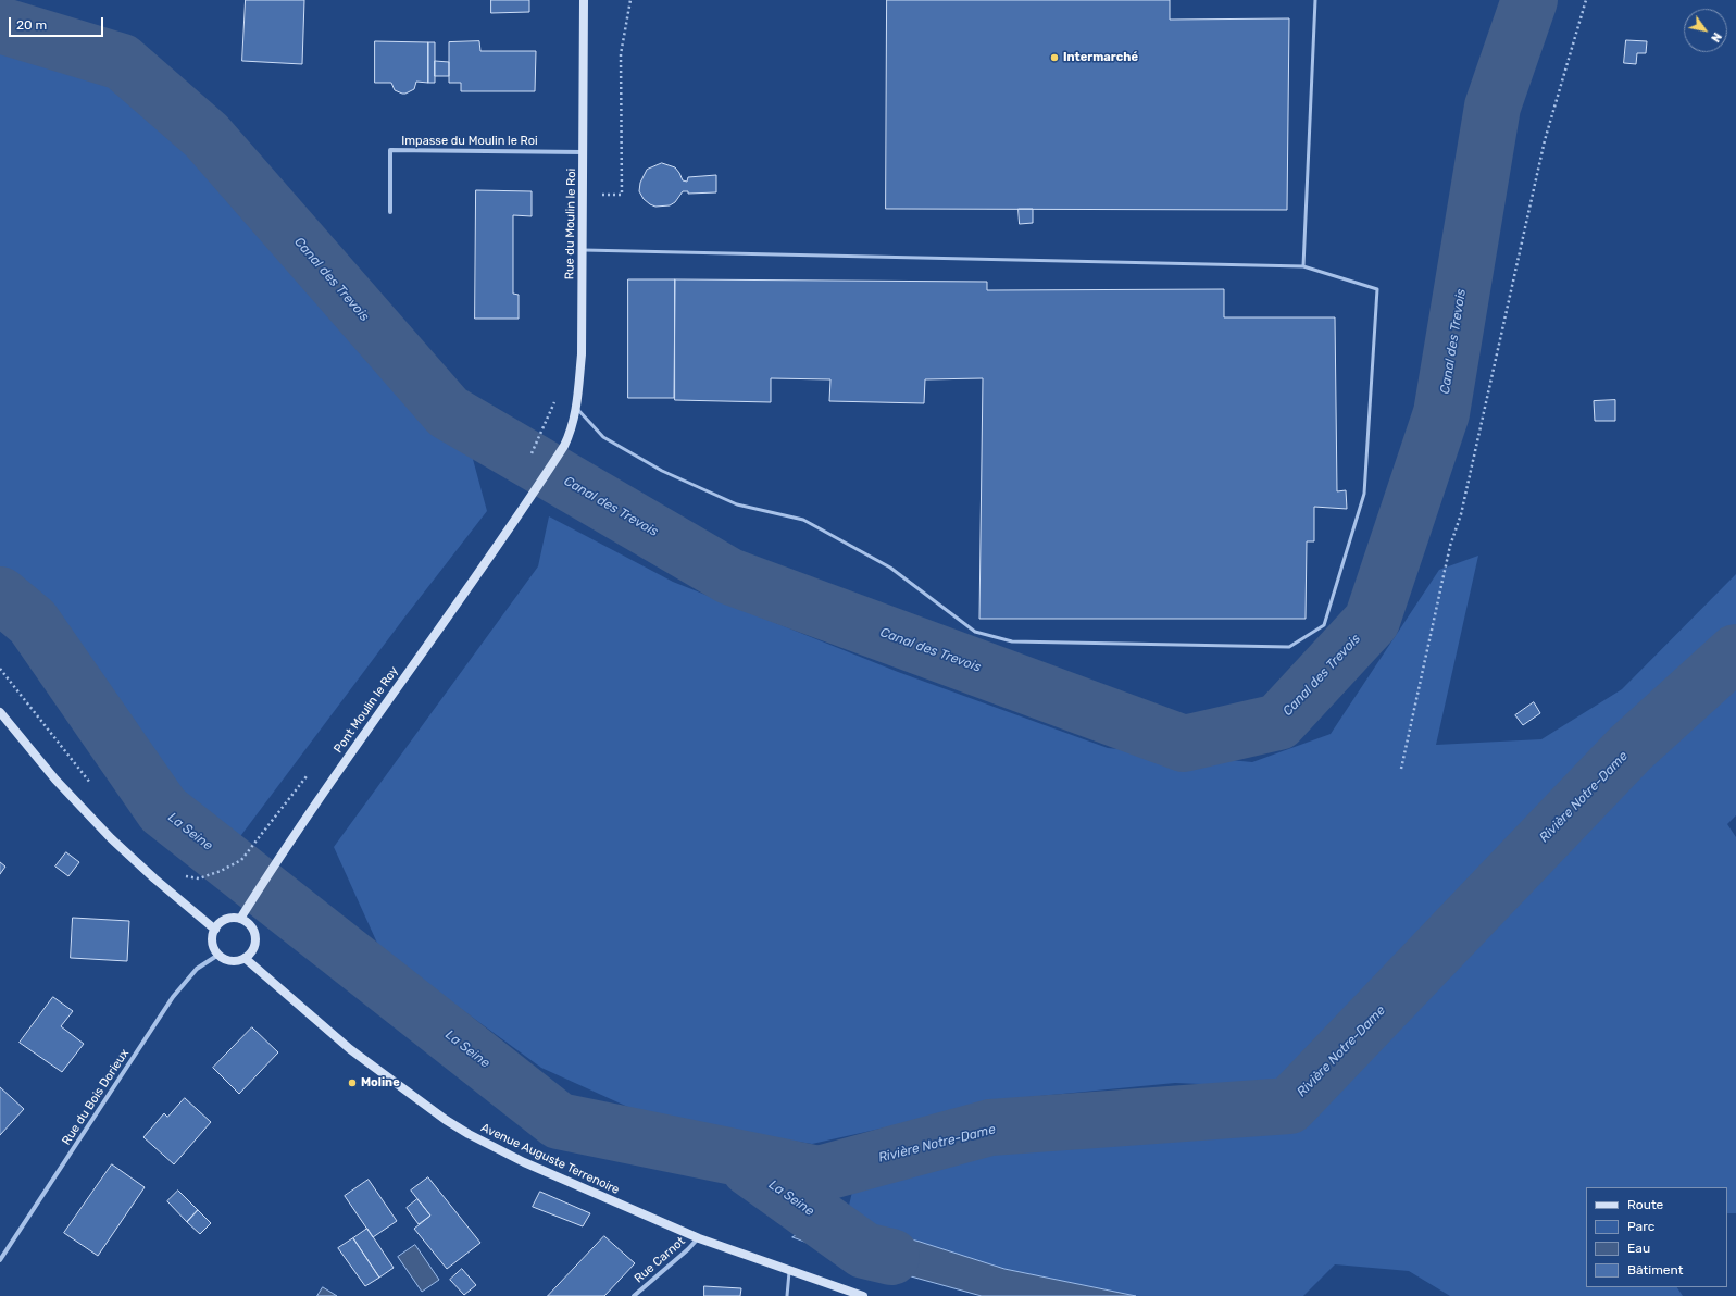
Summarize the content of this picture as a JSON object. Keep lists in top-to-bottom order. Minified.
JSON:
{"streets":{"street":["Impasse du Moulin le Roi","Rue du Moulin le Roi","Pont Moulin le Roy","Rue du Bois Dorieux","Avenue Auguste Terrenoire","Rue Carnot"]},"crossings":[["Impasse du Moulin le Roi","Rue du Moulin le Roi"],["Rue du Moulin le Roi","Pont Moulin le Roy"],["Pont Moulin le Roy","Rue du Bois Dorieux"],["Pont Moulin le Roy","Avenue Auguste Terrenoire"],["Rue du Bois Dorieux","Avenue Auguste Terrenoire"],["Avenue Auguste Terrenoire","Rue Carnot"]],"water":["Canal des Trevois","Rivière Notre-Dame","La Seine"],"places":["Intermarché","Moline"],"legend":["Route","Parc","Eau","Bâtiment"],"scale_bar":"20 m","north":"bottom right"}
